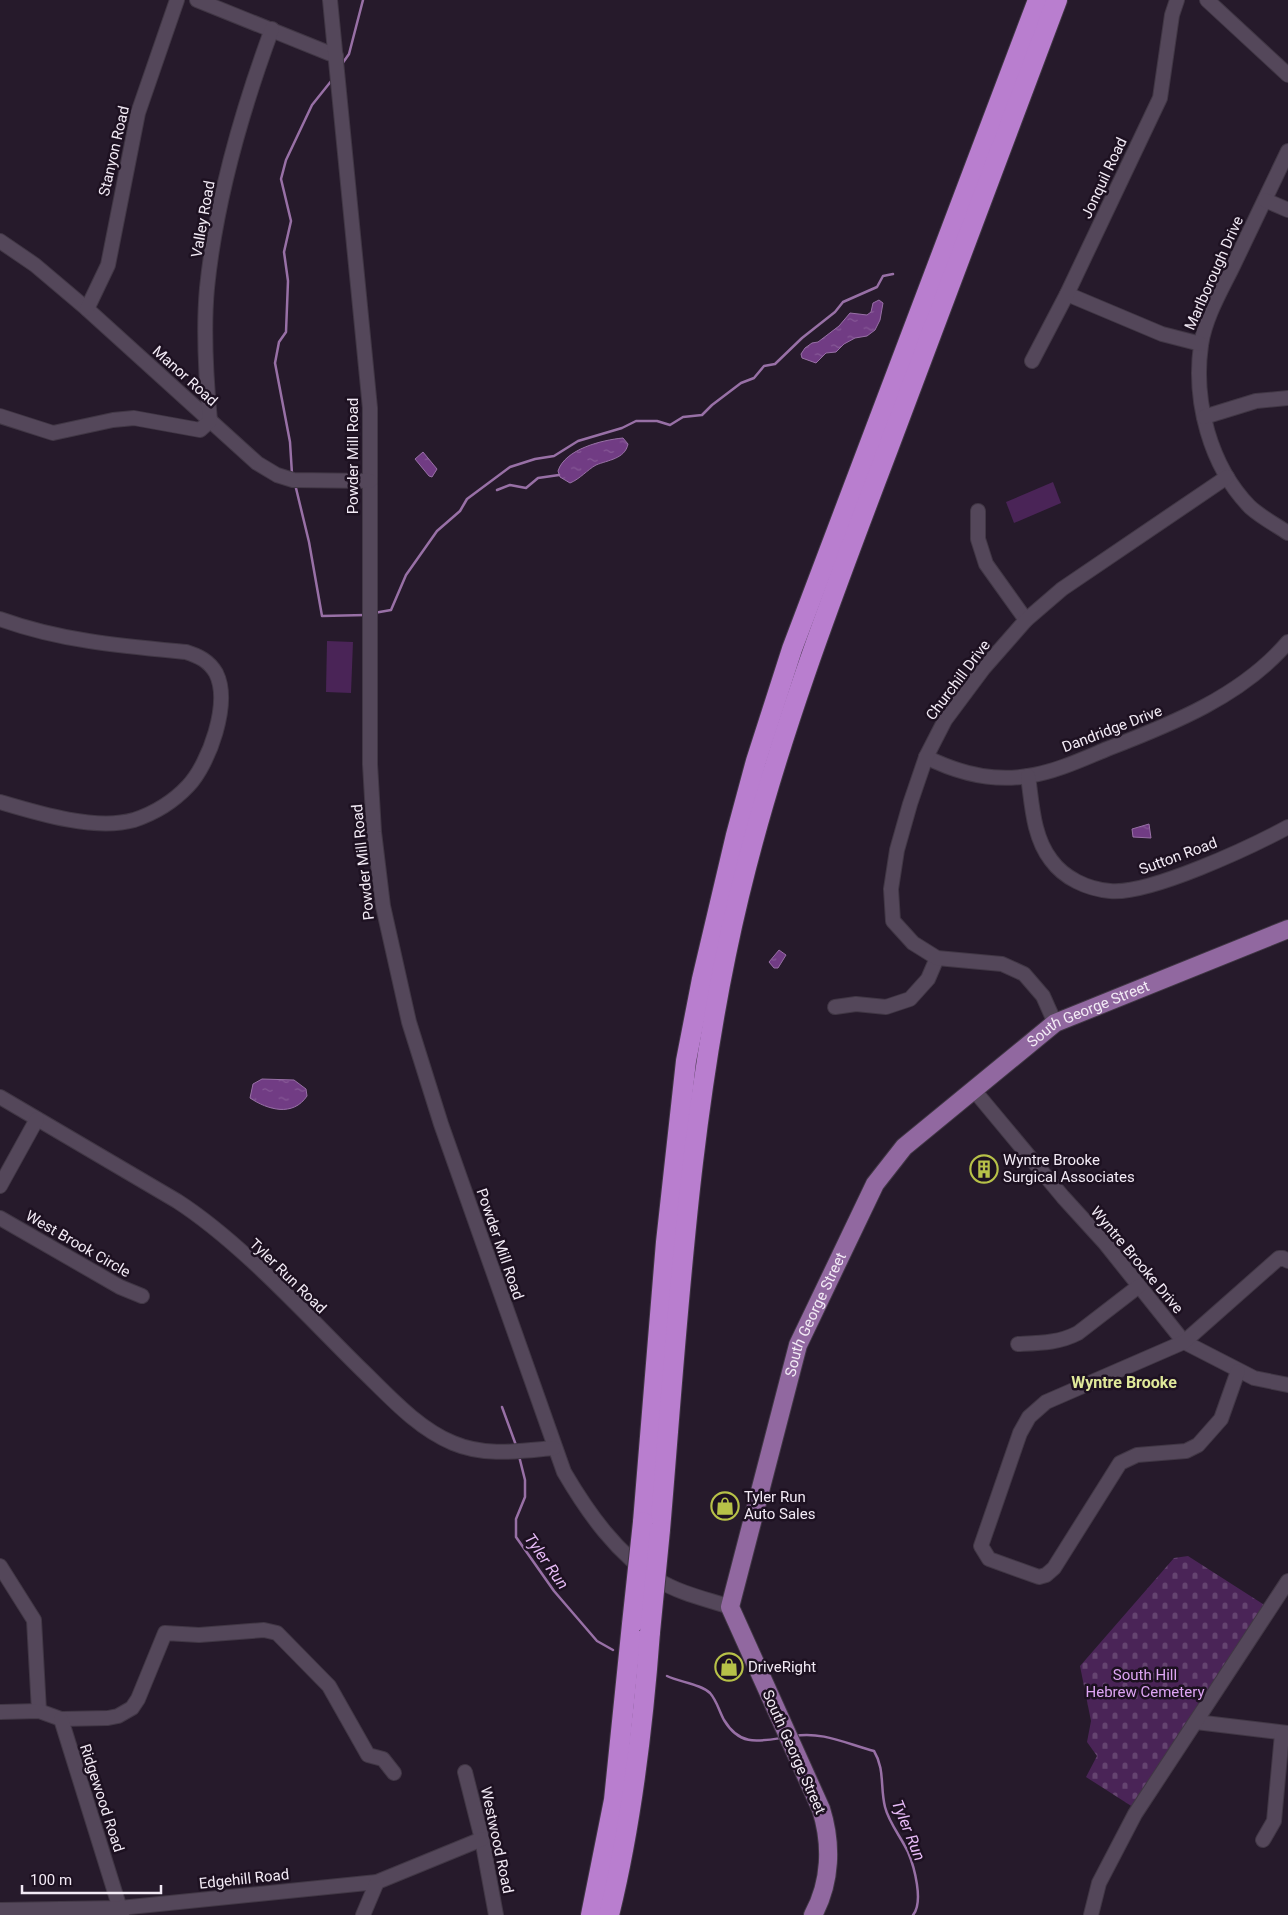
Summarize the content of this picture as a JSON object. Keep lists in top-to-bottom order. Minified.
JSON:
{"streets":{"main road":["South George Street"],"street":["Stanyon Road","Jonquil Road","Valley Road","Marlborough Drive","Manor Road","Powder Mill Road","Churchill Drive","Dandridge Drive","Sutton Road","West Brook Circle","Wyntre Brooke Drive","Tyler Run Road","Ridgewood Road","Westwood Road","Edgehill Road"]},"crossings":[["Stanyon Road","Manor Road"],["Valley Road","Manor Road"],["Marlborough Drive","Churchill Drive"],["Manor Road","Powder Mill Road"],["Powder Mill Road","South George Street"],["Powder Mill Road","Tyler Run Road"],["Churchill Drive","Dandridge Drive"],["Churchill Drive","South George Street"],["Dandridge Drive","Sutton Road"],["South George Street","Wyntre Brooke Drive"],["Ridgewood Road","Edgehill Road"],["Westwood Road","Edgehill Road"]],"districts":["Wyntre Brooke"],"water":["Tyler Run"],"parks":["South Hill Hebrew Cemetery"],"places":{"building":["Wyntre Brooke Surgical Associates"],"shop":["Tyler Run Auto Sales","DriveRight"]},"scale_bar":"100 m"}
